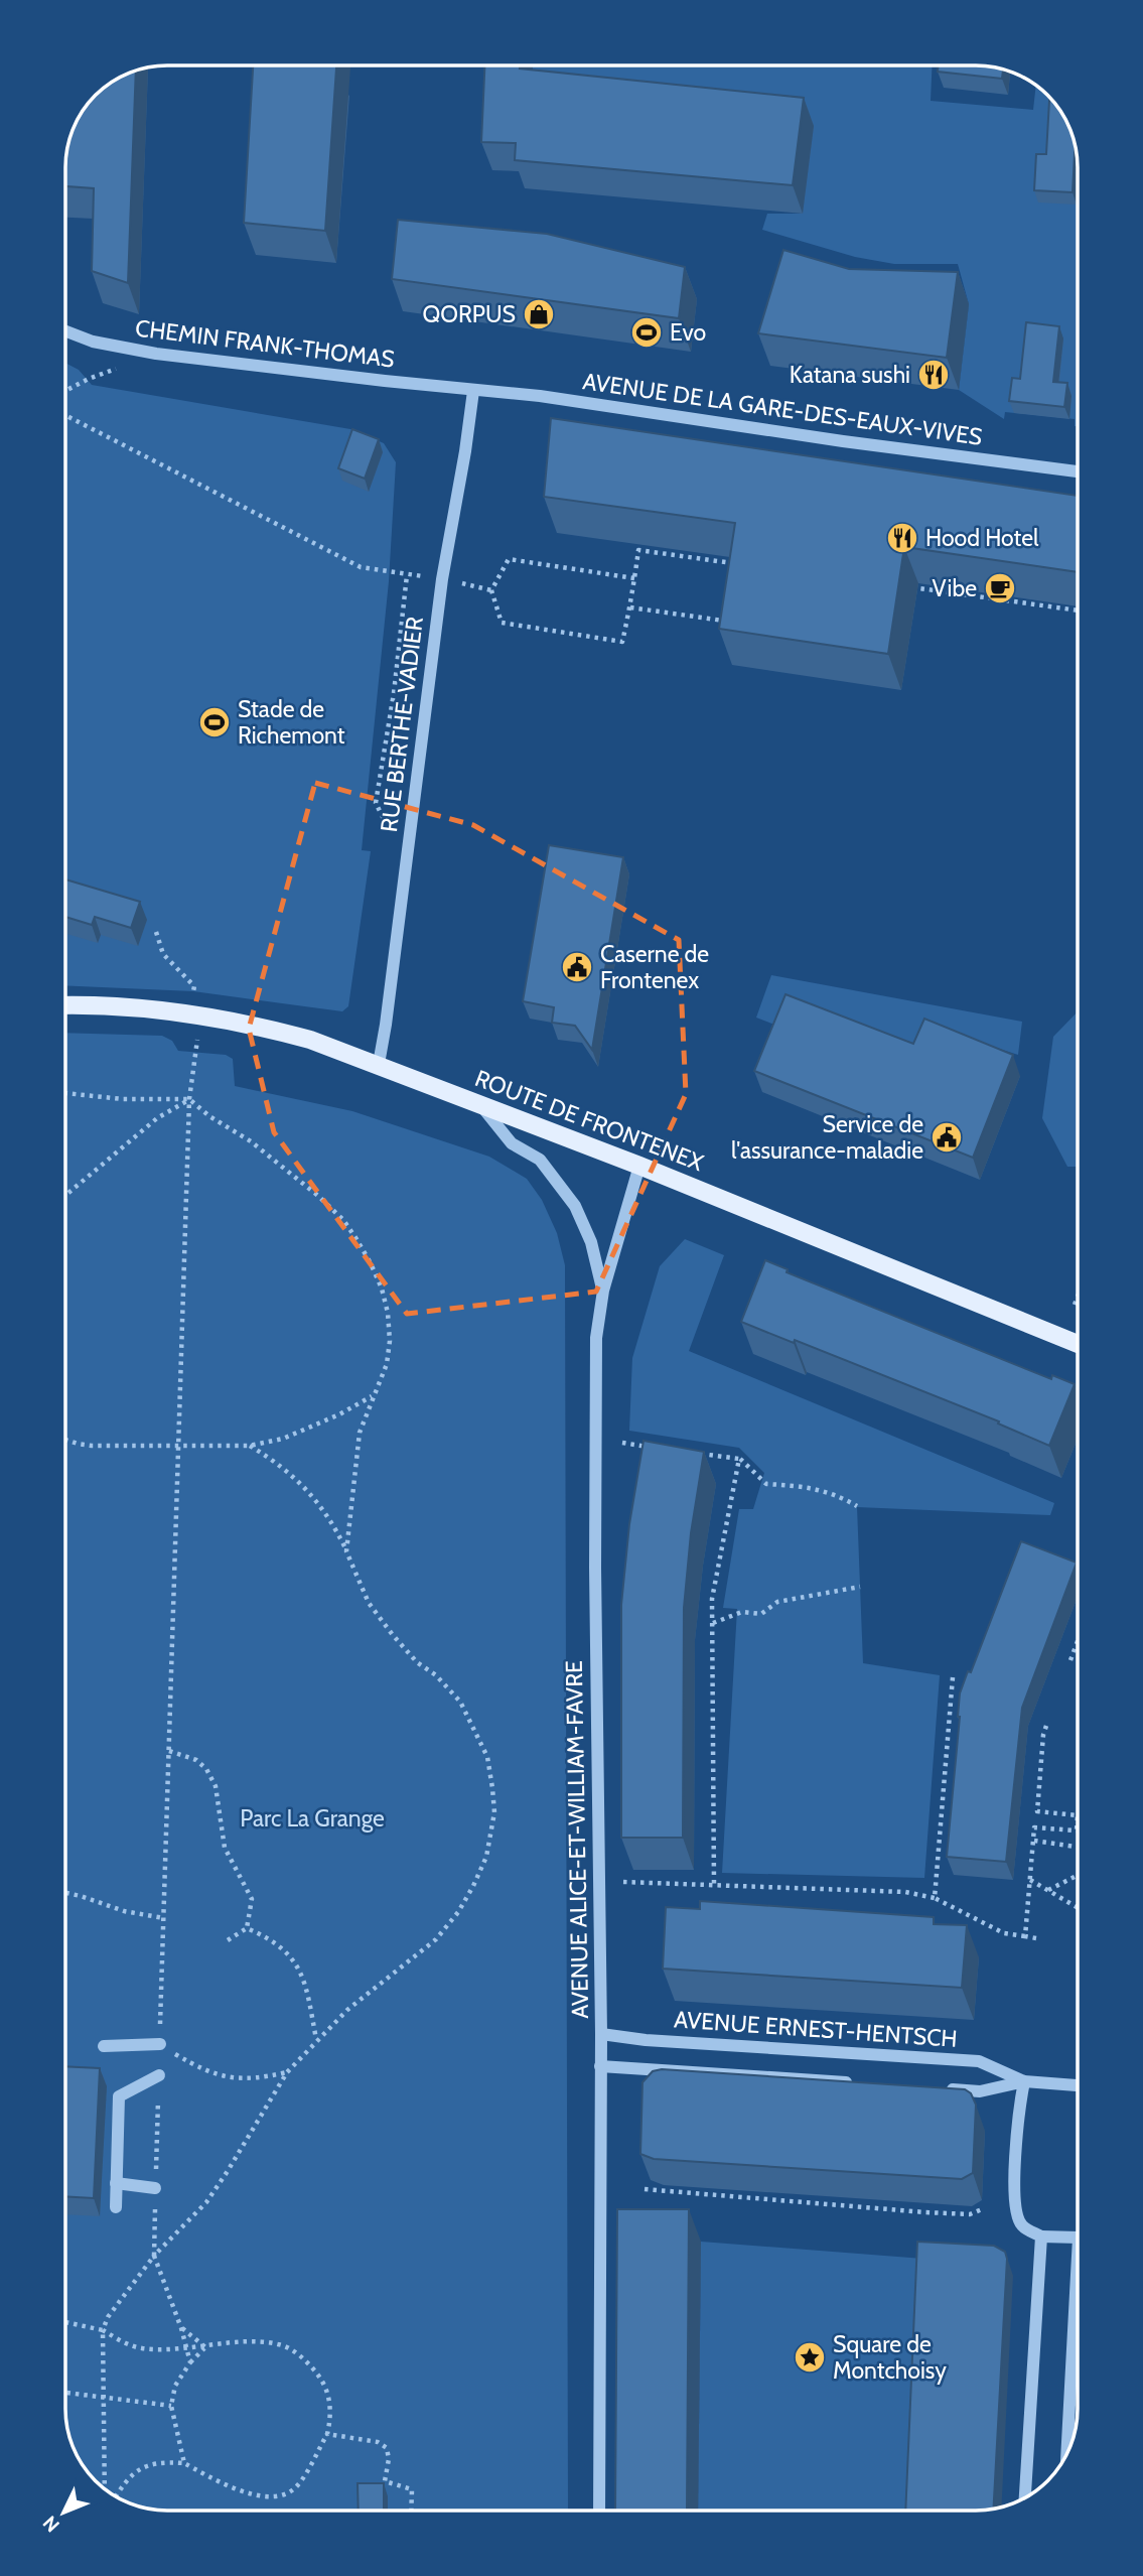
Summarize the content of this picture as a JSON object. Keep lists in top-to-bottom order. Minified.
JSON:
{"streets":{"main road":["ROUTE DE FRONTENEX"],"street":["CHEMIN FRANK-THOMAS","AVENUE DE LA GARE-DES-EAUX-VIVES","RUE BERTHE-VADIER","AVENUE ALICE-ET-WILLIAM-FAVRE","AVENUE ERNEST-HENTSCH"]},"crossings":[["CHEMIN FRANK-THOMAS","AVENUE DE LA GARE-DES-EAUX-VIVES"],["CHEMIN FRANK-THOMAS","RUE BERTHE-VADIER"],["AVENUE DE LA GARE-DES-EAUX-VIVES","RUE BERTHE-VADIER"],["RUE BERTHE-VADIER","ROUTE DE FRONTENEX"],["ROUTE DE FRONTENEX","AVENUE ALICE-ET-WILLIAM-FAVRE"],["AVENUE ALICE-ET-WILLIAM-FAVRE","AVENUE ERNEST-HENTSCH"]],"parks":["Parc La Grange"],"places":{"shop":["QORPUS"],"sports":["Evo","Stade de Richemont"],"restaurant":["Katana sushi","Hood Hotel"],"cafe":["Vibe"],"public building":["Caserne de Frontenex","Service de l'assurance-maladie"],"place":["Square de Montchoisy"]},"north":"bottom left"}
